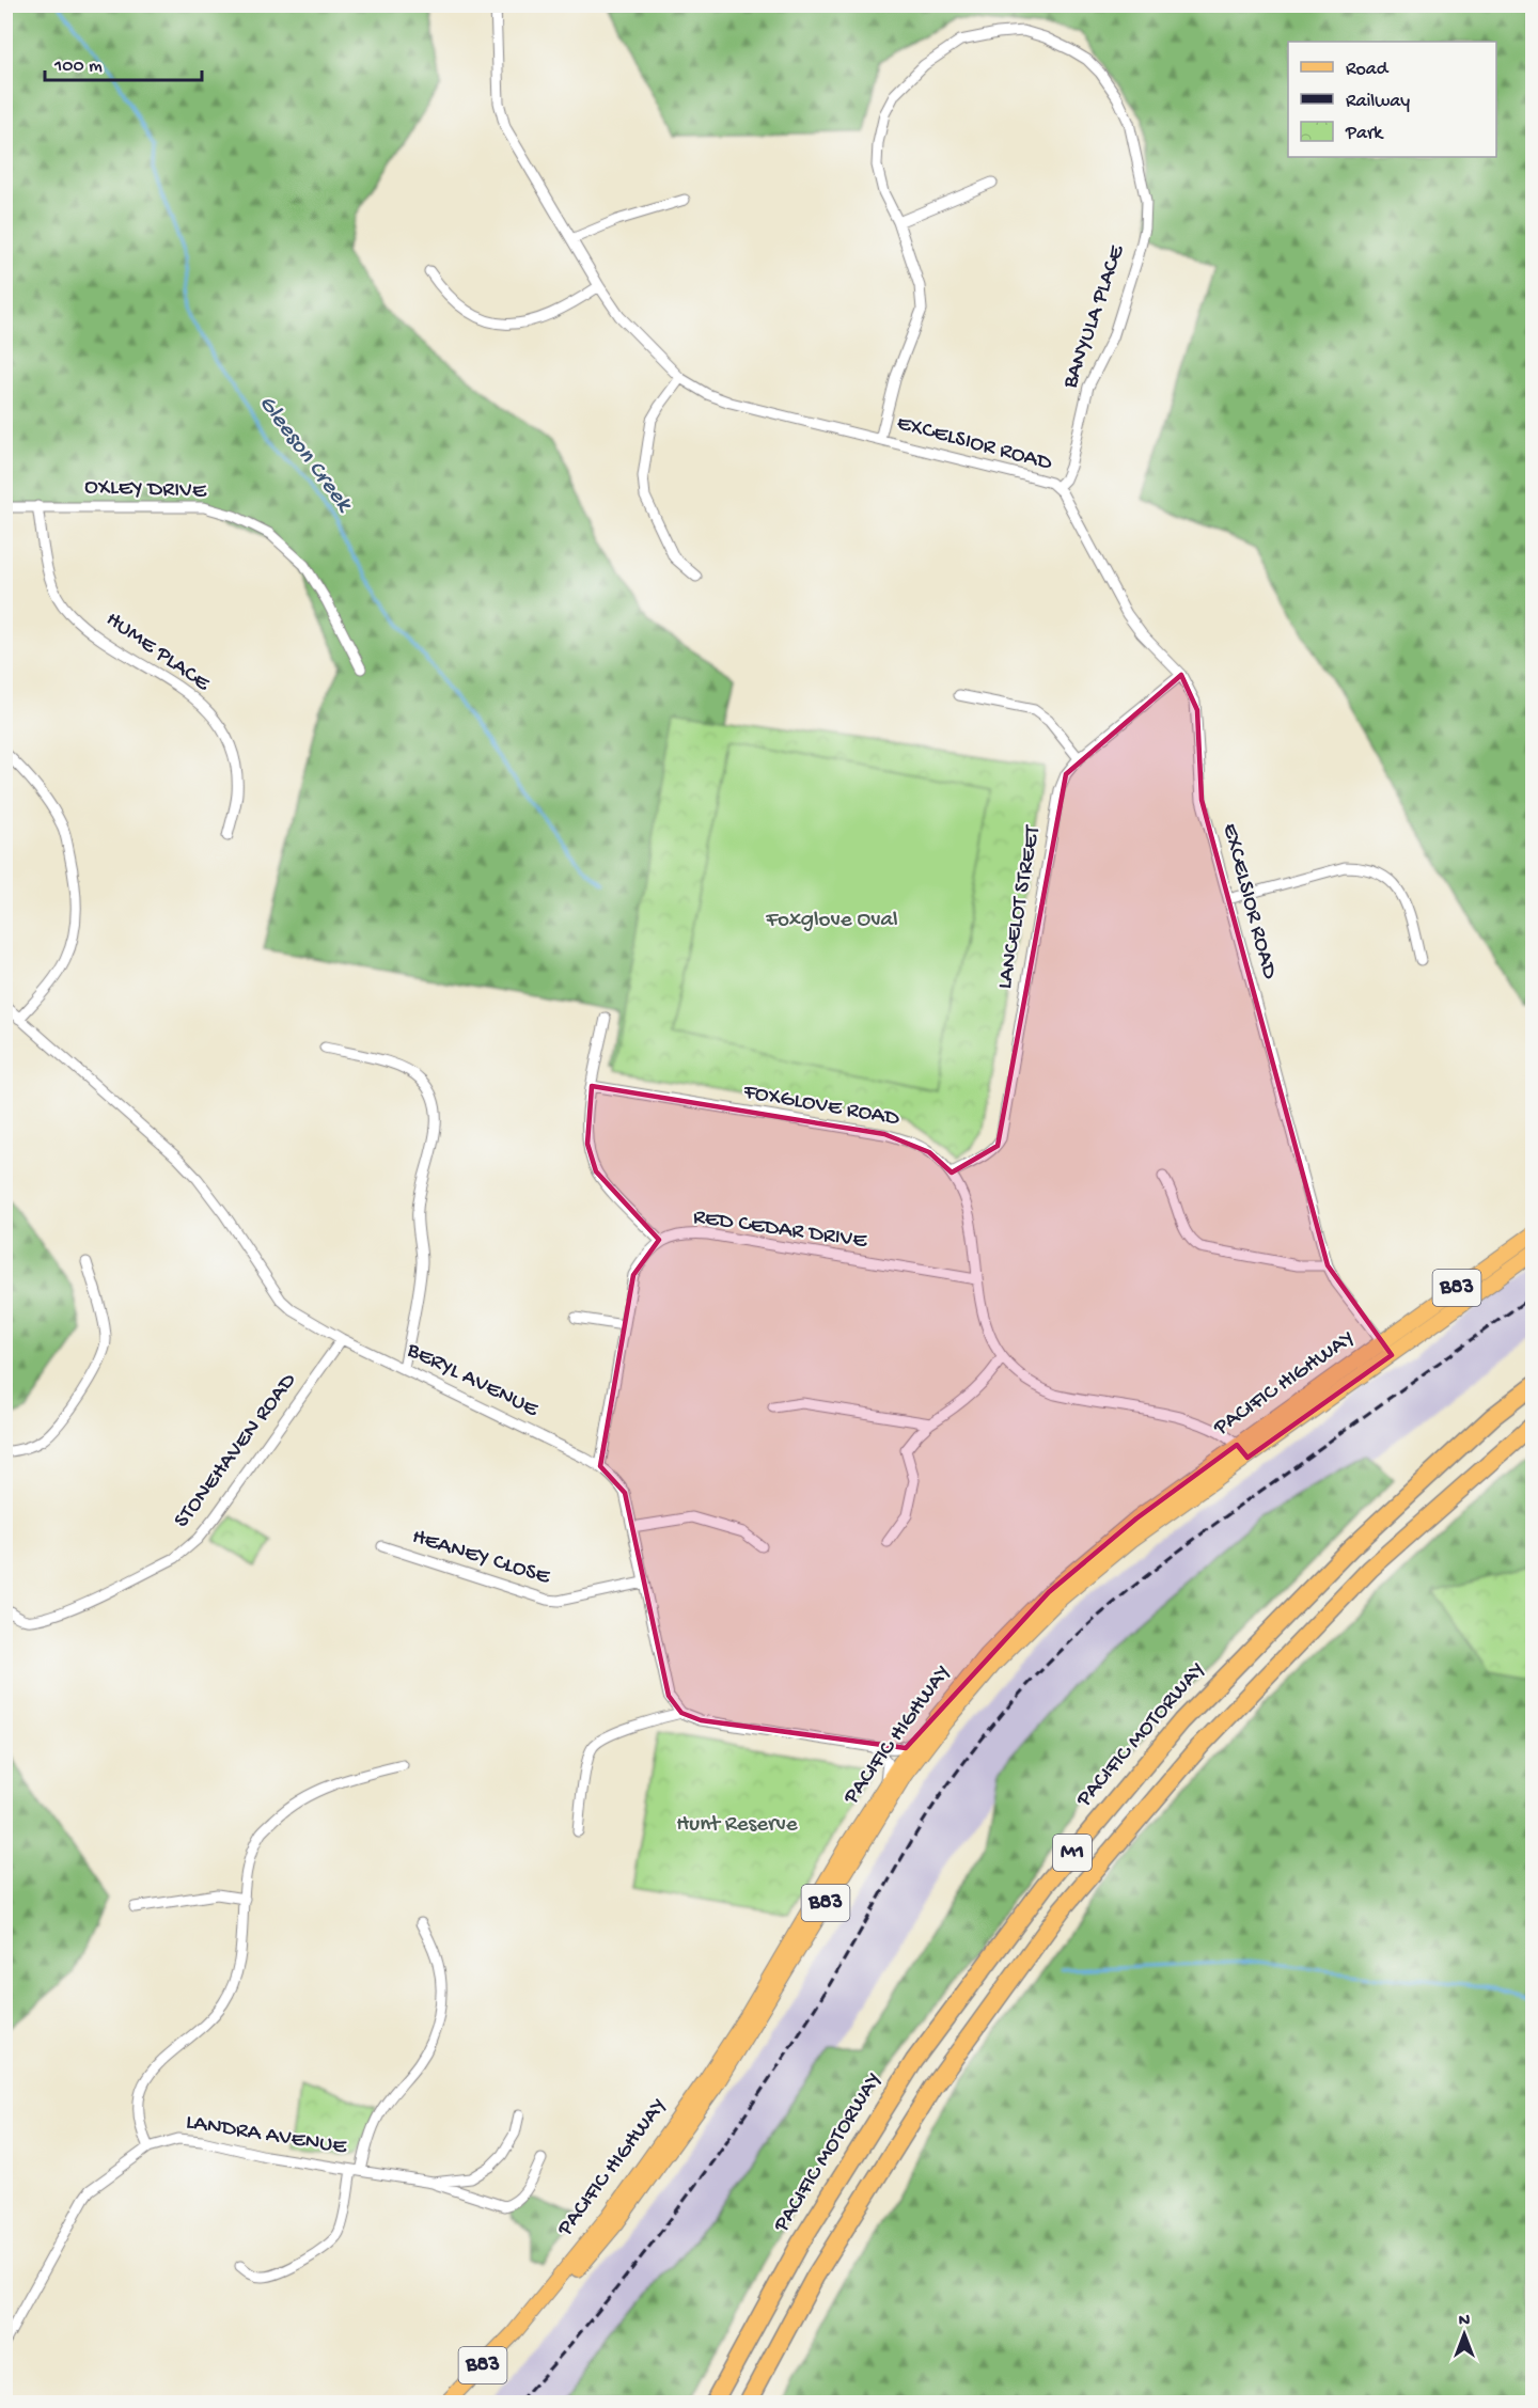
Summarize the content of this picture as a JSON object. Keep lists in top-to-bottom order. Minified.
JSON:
{"streets":{"highway":["PACIFIC MOTORWAY","M1"],"main road":["B83","PACIFIC HIGHWAY"],"street":["BANYULA PLACE","EXCELSIOR ROAD","OXLEY DRIVE","HUME PLACE","LANCELOT STREET","FOXGLOVE ROAD","RED CEDAR DRIVE","BERYL AVENUE","STONEHAVEN ROAD","HEANEY CLOSE","LANDRA AVENUE"]},"crossings":[["BANYULA PLACE","EXCELSIOR ROAD"],["EXCELSIOR ROAD","LANCELOT STREET"],["EXCELSIOR ROAD","PACIFIC HIGHWAY"],["OXLEY DRIVE","HUME PLACE"],["LANCELOT STREET","FOXGLOVE ROAD"],["FOXGLOVE ROAD","RED CEDAR DRIVE"],["FOXGLOVE ROAD","PACIFIC HIGHWAY"],["RED CEDAR DRIVE","BERYL AVENUE"],["BERYL AVENUE","STONEHAVEN ROAD"],["BERYL AVENUE","HEANEY CLOSE"]],"water":["Gleeson Creek"],"parks":["Foxglove Oval","Hunt Reserve"],"legend":["Road","Railway","Park"],"scale_bar":"100 m","north":"top"}
